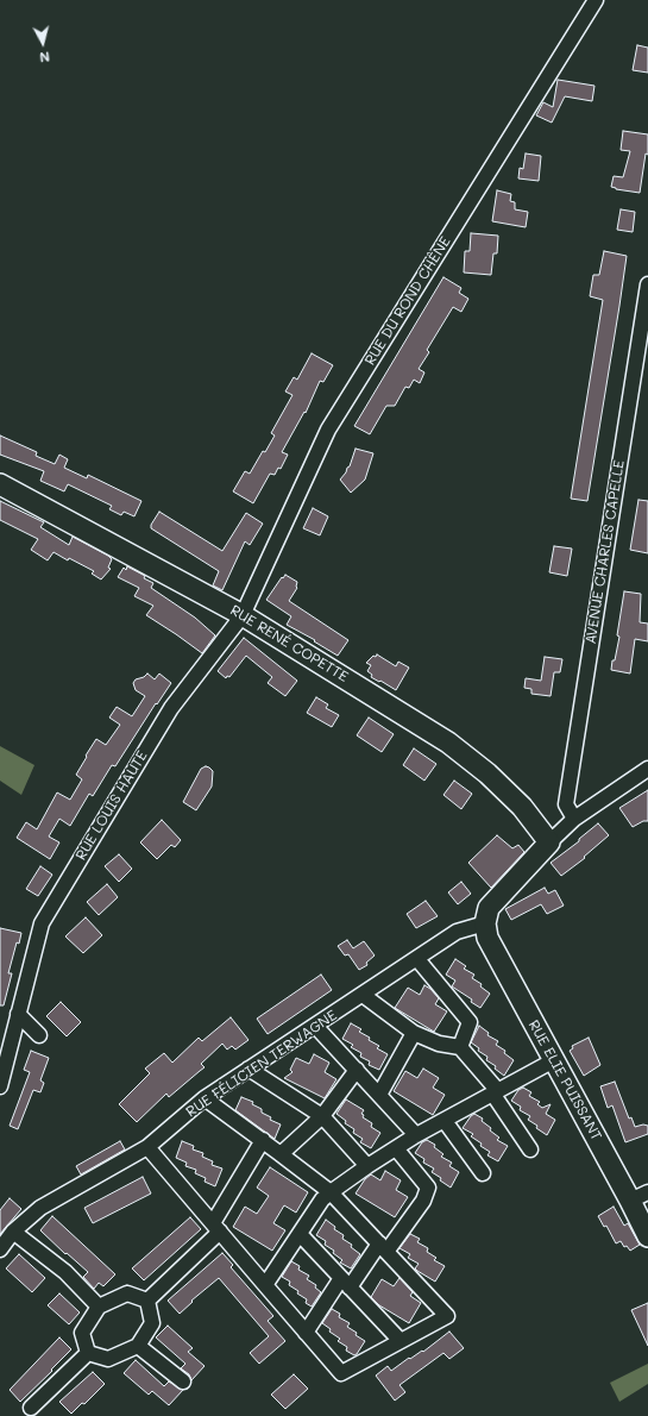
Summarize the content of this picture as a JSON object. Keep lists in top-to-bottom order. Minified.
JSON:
{"streets":{"street":["RUE DU ROND CHÊNE","AVENUE CHARLES CAPELLE","RUE RENÉ COPETTE","RUE LOUIS HAUTE","RUE FÉLICIEN TERWAGNE","RUE ELIE PUISSANT"]},"crossings":[["RUE DU ROND CHÊNE","RUE RENÉ COPETTE"],["RUE DU ROND CHÊNE","RUE LOUIS HAUTE"],["RUE RENÉ COPETTE","RUE LOUIS HAUTE"],["RUE FÉLICIEN TERWAGNE","RUE ELIE PUISSANT"]],"north":"bottom"}
